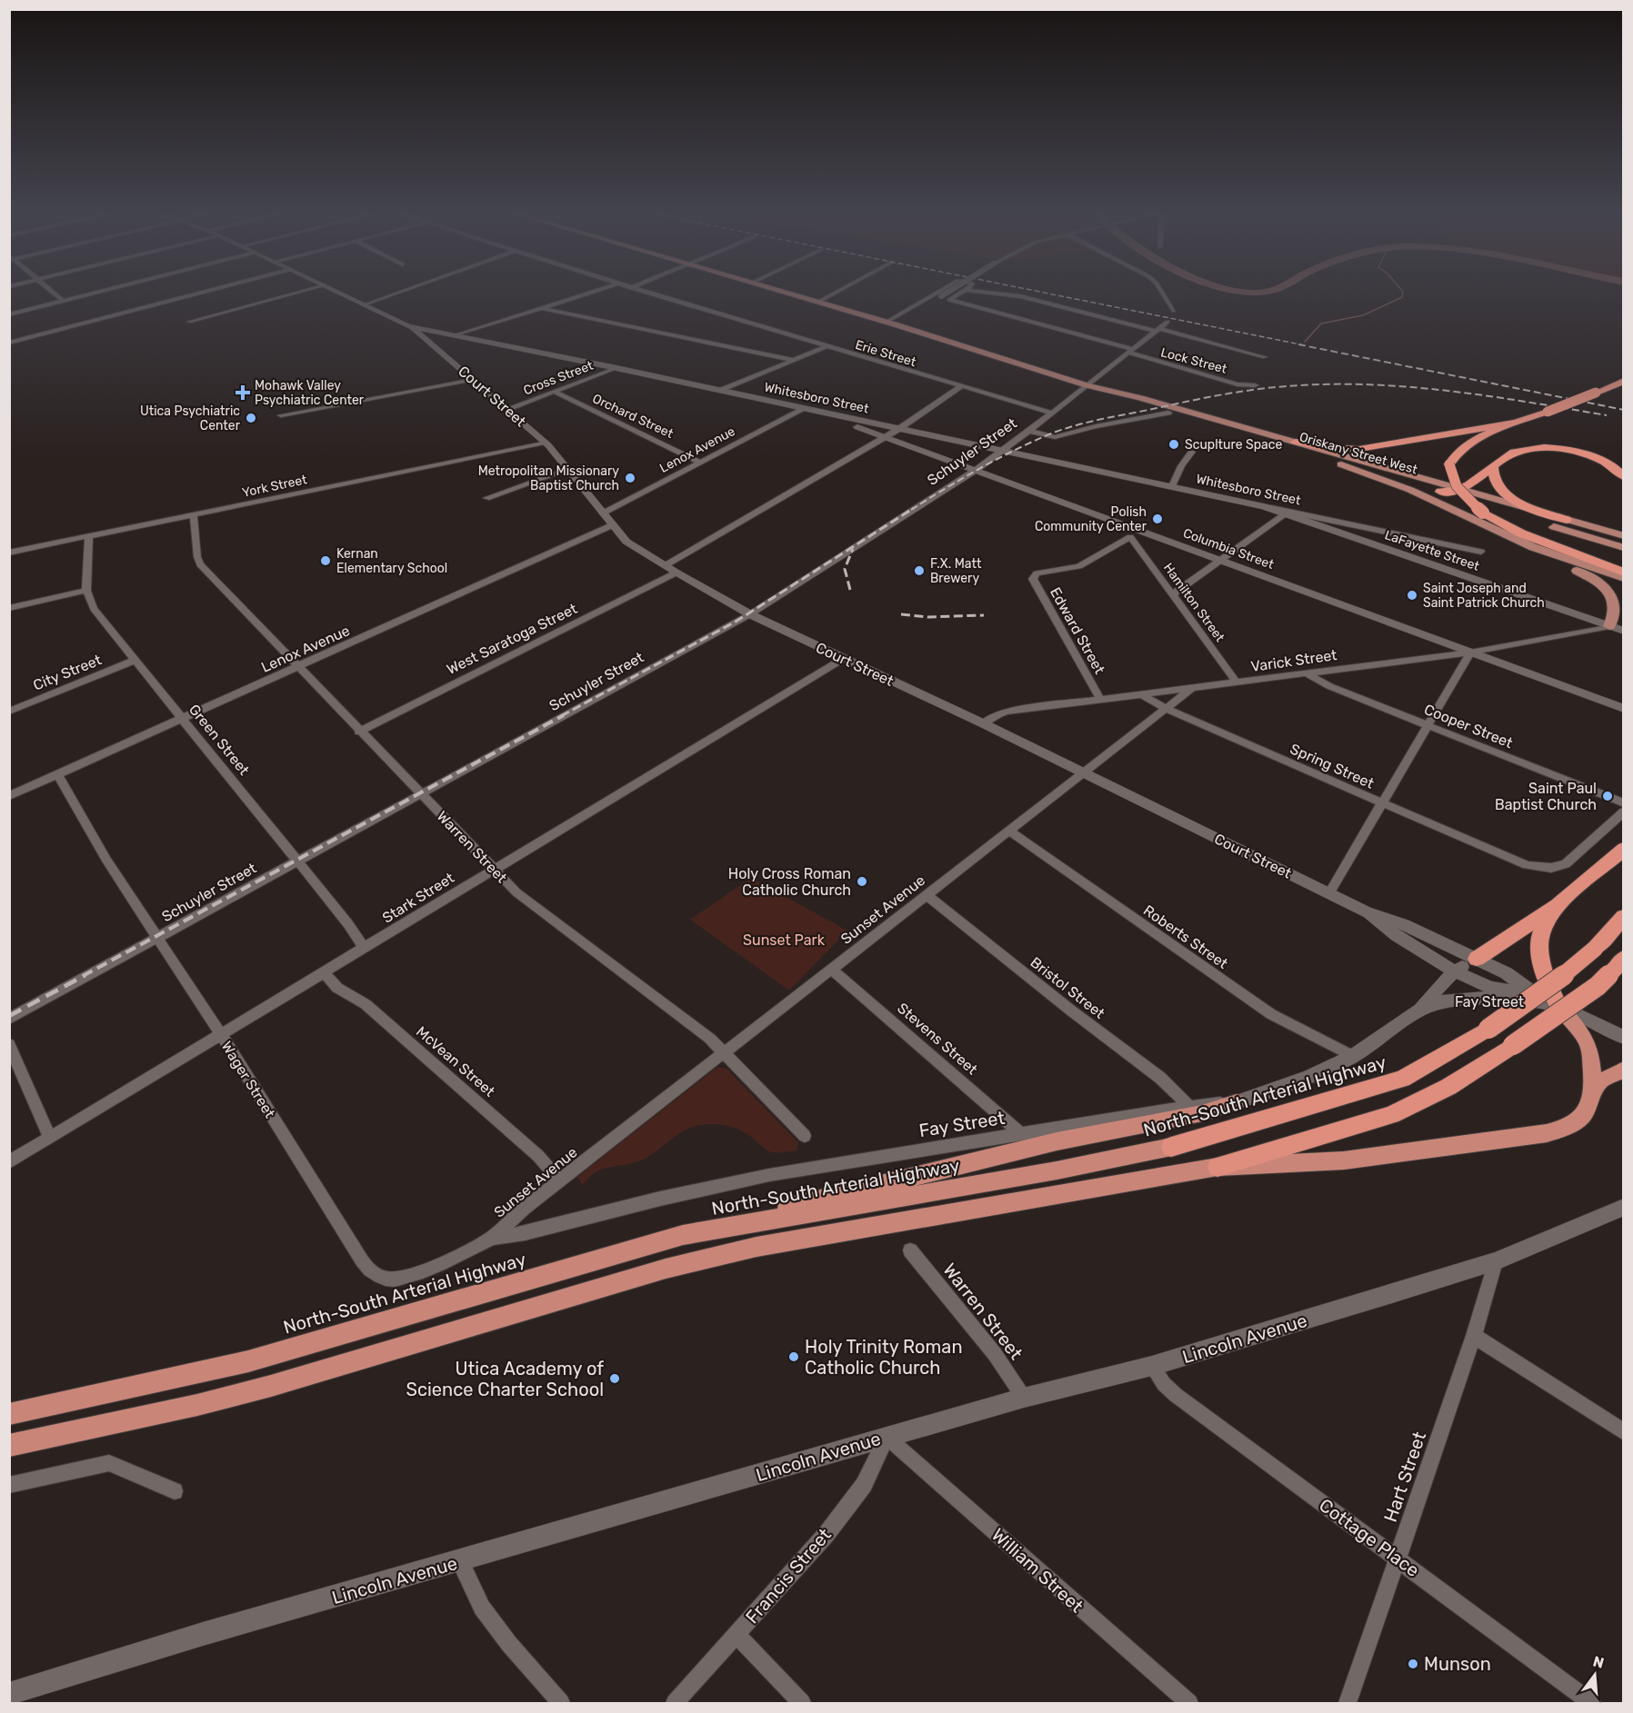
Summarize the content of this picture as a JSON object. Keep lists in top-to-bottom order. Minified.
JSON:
{"streets":{"highway":["North-South Arterial Highway"],"main road":["Oriskany Street West"],"street":["Erie Street","Lock Street","Cross Street","Court Street","Whitesboro Street","Orchard Street","Lenox Avenue","Schuyler Street","York Street","Columbia Street","LaFayette Street","Hamilton Street","Edward Street","West Saratoga Street","Varick Street","City Street","Cooper Street","Green Street","Spring Street","Warren Street","Stark Street","Sunset Avenue","Roberts Street","Bristol Street","Fay Street","Stevens Street","McVean Street","Wager Street","Lincoln Avenue","Hart Street","Cottage Place","William Street","Francis Street"]},"crossings":[["Erie Street","Schuyler Street"],["Lock Street","Schuyler Street"],["Cross Street","Court Street"],["Cross Street","Whitesboro Street"],["Cross Street","Orchard Street"],["Court Street","Whitesboro Street"],["Court Street","Lenox Avenue"],["Court Street","Schuyler Street"],["Court Street","York Street"],["Court Street","West Saratoga Street"],["Court Street","Varick Street"],["Court Street","Stark Street"],["Court Street","Sunset Avenue"],["Court Street","Fay Street"],["Whitesboro Street","Lenox Avenue"],["Whitesboro Street","Schuyler Street"],["Whitesboro Street","Columbia Street"],["Whitesboro Street","LaFayette Street"],["Orchard Street","Lenox Avenue"],["Lenox Avenue","Green Street"],["Lenox Avenue","Warren Street"],["Lenox Avenue","Wager Street"],["Schuyler Street","Oriskany Street West"],["Schuyler Street","Columbia Street"],["Schuyler Street","Green Street"],["Schuyler Street","Warren Street"],["Schuyler Street","Wager Street"],["York Street","Warren Street"],["Columbia Street","Hamilton Street"],["Columbia Street","Edward Street"],["Columbia Street","Varick Street"],["LaFayette Street","Varick Street"],["Hamilton Street","Edward Street"],["Hamilton Street","Varick Street"],["Edward Street","Varick Street"],["West Saratoga Street","Warren Street"],["Varick Street","Cooper Street"],["Varick Street","Spring Street"],["Varick Street","Sunset Avenue"],["City Street","Green Street"],["Green Street","Stark Street"],["Spring Street","Sunset Avenue"],["Warren Street","Stark Street"],["Warren Street","Sunset Avenue"],["Warren Street","Lincoln Avenue"],["Stark Street","McVean Street"],["Stark Street","Wager Street"],["Sunset Avenue","Roberts Street"],["Sunset Avenue","Bristol Street"],["Sunset Avenue","Fay Street"],["Sunset Avenue","Stevens Street"],["Sunset Avenue","McVean Street"],["Sunset Avenue","Wager Street"],["Roberts Street","Fay Street"],["Bristol Street","Fay Street"],["Fay Street","Stevens Street"],["Fay Street","Wager Street"],["Lincoln Avenue","Hart Street"],["Lincoln Avenue","Cottage Place"],["Lincoln Avenue","William Street"],["Lincoln Avenue","Francis Street"],["Hart Street","Cottage Place"],["William Street","Francis Street"]],"parks":["Sunset Park"],"places":{"health":["Mohawk Valley Psychiatric Center"],"other":["Utica Psychiatric Center","Scuplture Space","Metropolitan Missionary Baptist Church","Polish Community Center","Kernan Elementary School","F.X. Matt Brewery","Saint Joseph and Saint Patrick Church","Saint Paul Baptist Church","Holy Cross Roman Catholic Church","Holy Trinity Roman Catholic Church","Utica Academy of Science Charter School","Munson"]},"north":"top"}
